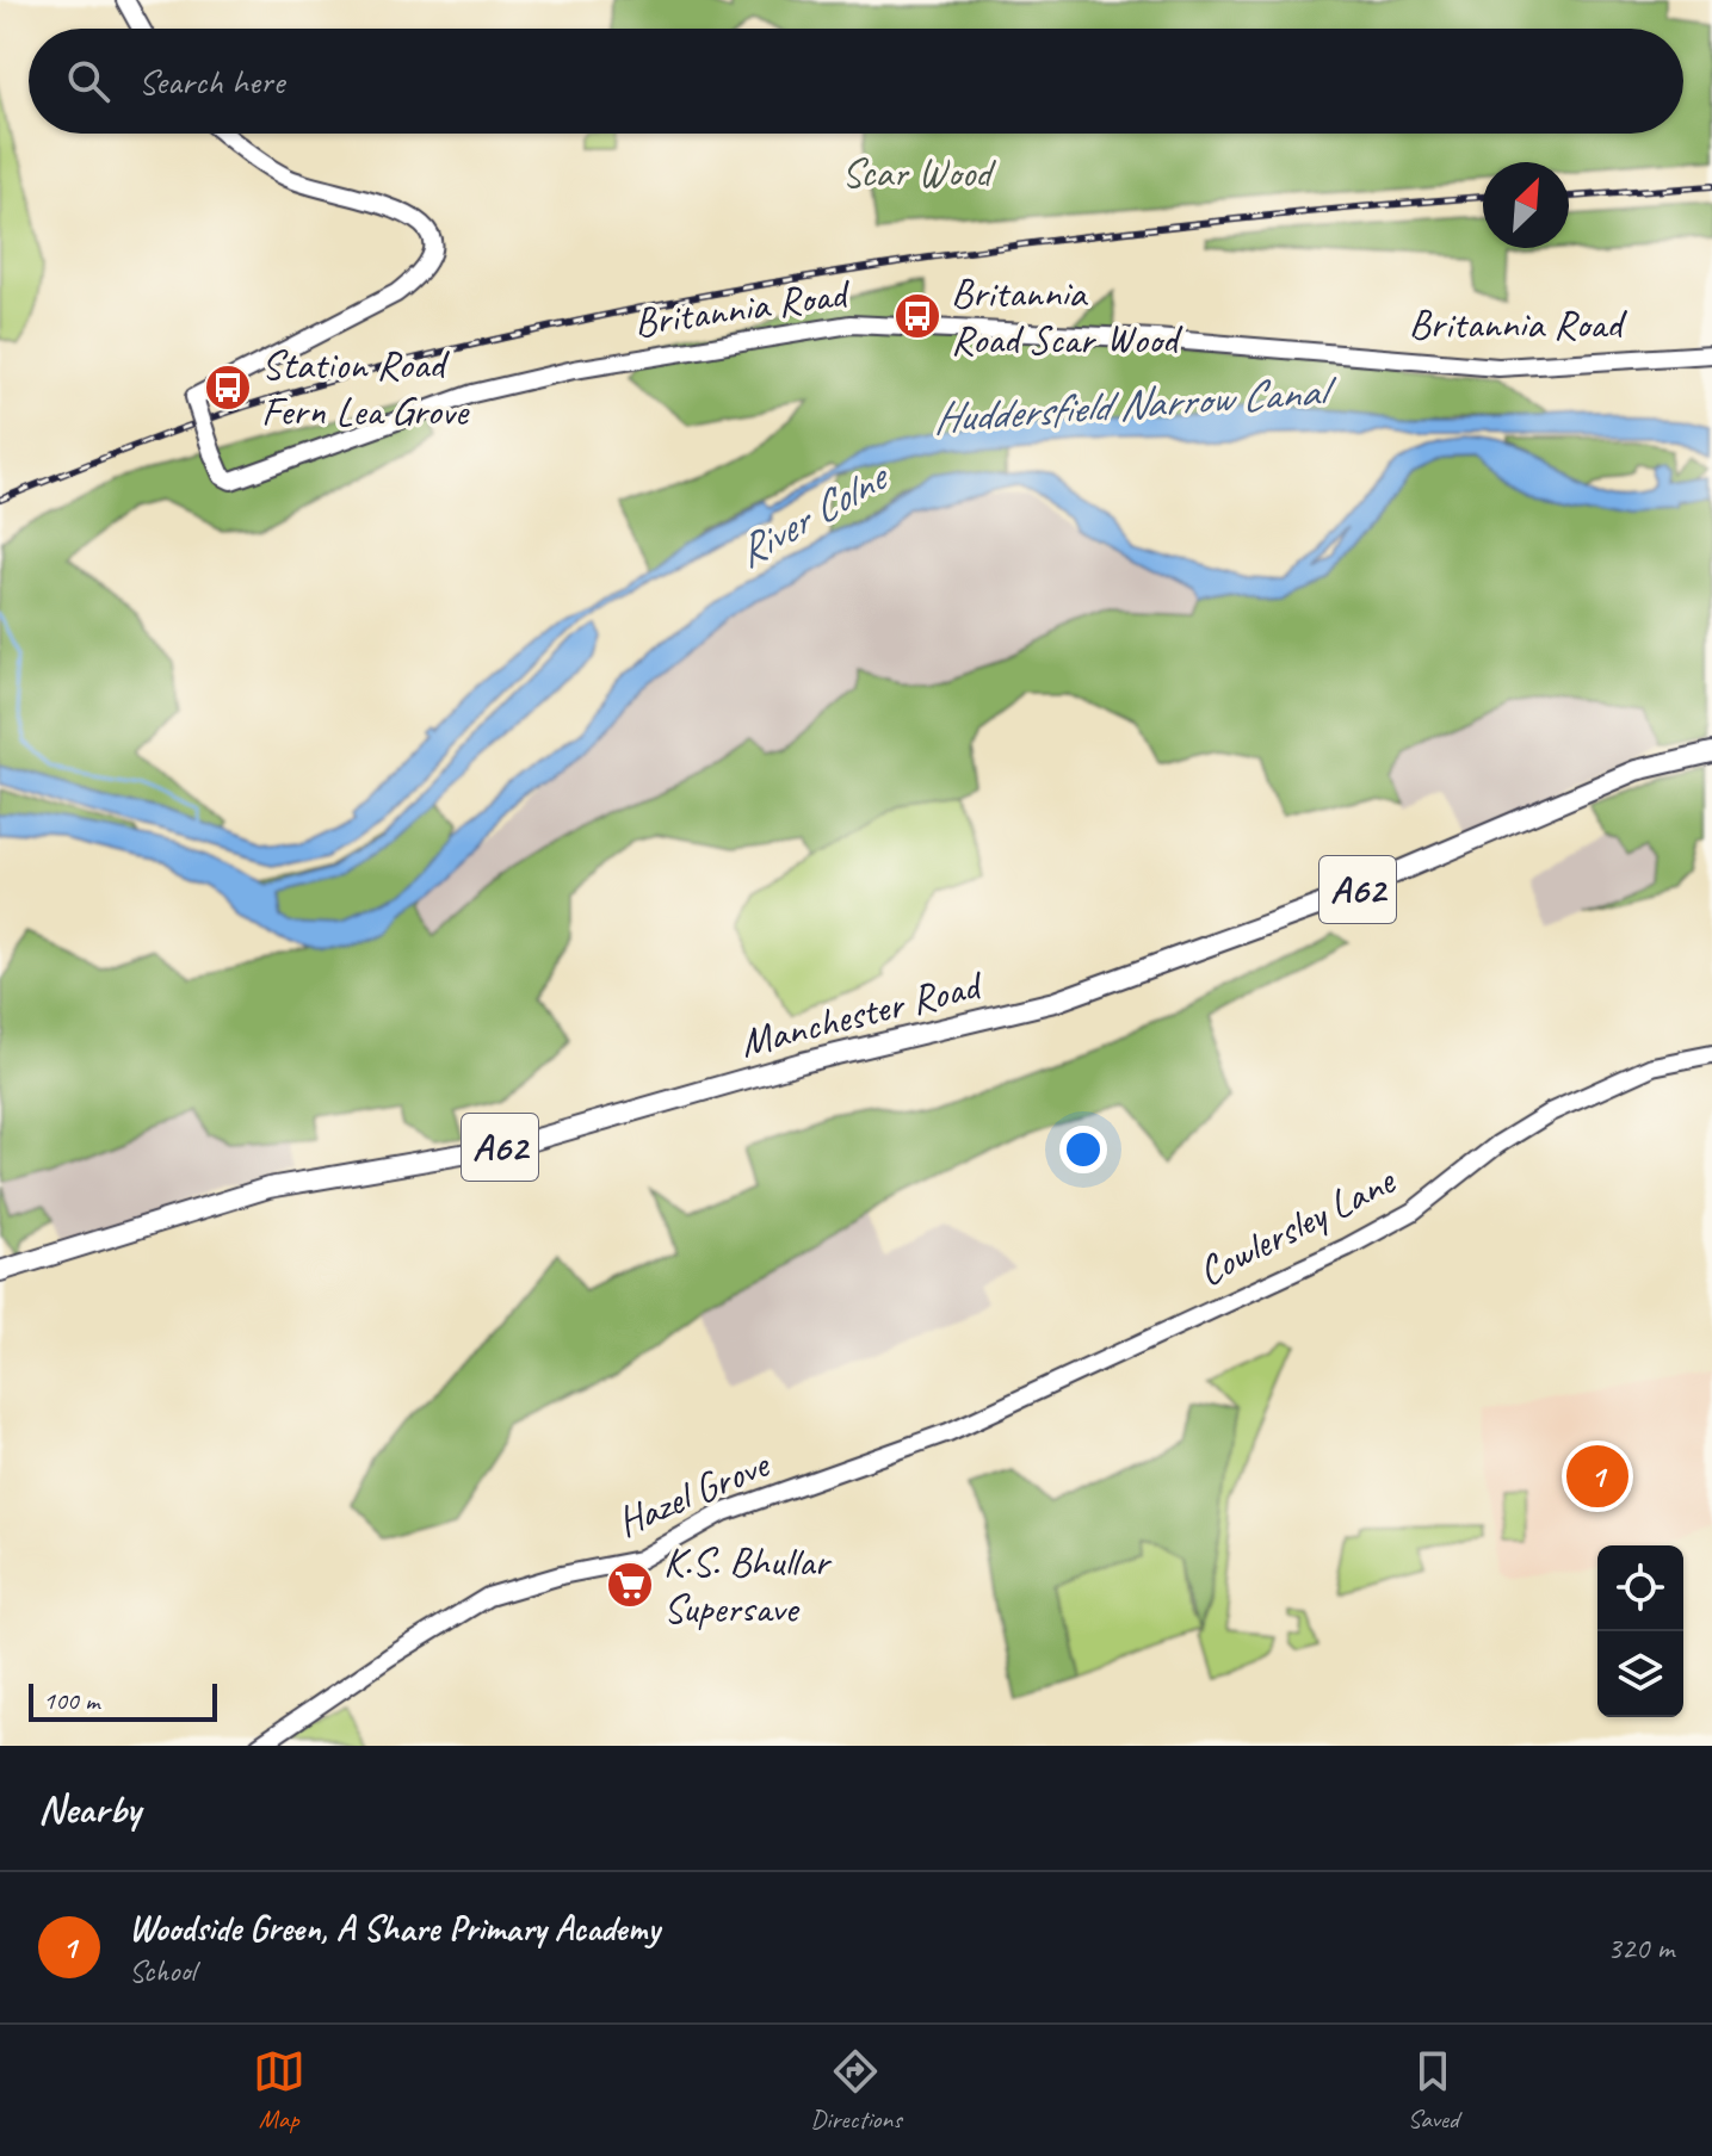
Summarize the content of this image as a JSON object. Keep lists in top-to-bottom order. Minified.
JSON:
{"streets":{"main road":["A62","Manchester Road"],"street":["Britannia Road","Cowlersley Lane","Hazel Grove"]},"crossings":[["Cowlersley Lane","Hazel Grove"]],"water":["Huddersfield Narrow Canal","River Colne"],"parks":["Scar Wood"],"places":{"bus stop":["Britannia Road Scar Wood","Station Road Fern Lea Grove"],"supermarket":["K.S. Bhullar Supersave"]},"scale_bar":"100 m","north":"top right","page":{"search":"Search here","pins":"1","scale":"100 m","heading":"Nearby","list":[{"mark":"1","name":"Woodside Green, A Share Primary Academy","note":"School","value":"320 m"}],"nav":["Map","Directions","Saved"]}}
